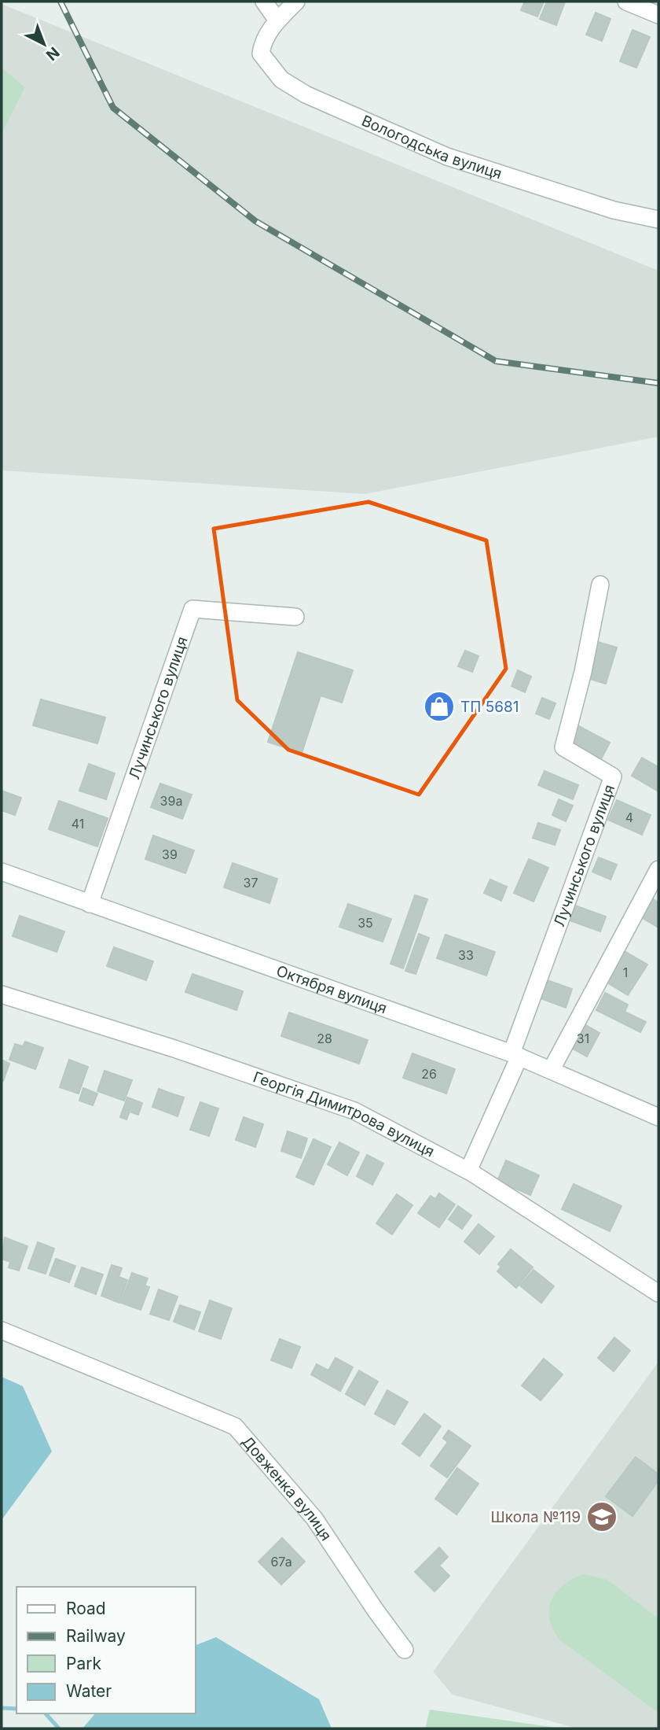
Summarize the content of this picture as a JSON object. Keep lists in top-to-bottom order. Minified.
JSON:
{"streets":{"street":["Вологодська вулиця","Лучинського вулиця","Октября вулиця","Георгія Димитрова вулиця","Довженка вулиця"]},"crossings":[["Лучинського вулиця","Октября вулиця"]],"places":{"shop":["ТП 5681"],"school or university":["Школа №119"]},"house_numbers":["39а","4","41","39","37","35","33","1","28","31","26","67а"],"legend":["Road","Railway","Park","Water"],"north":"bottom right"}
